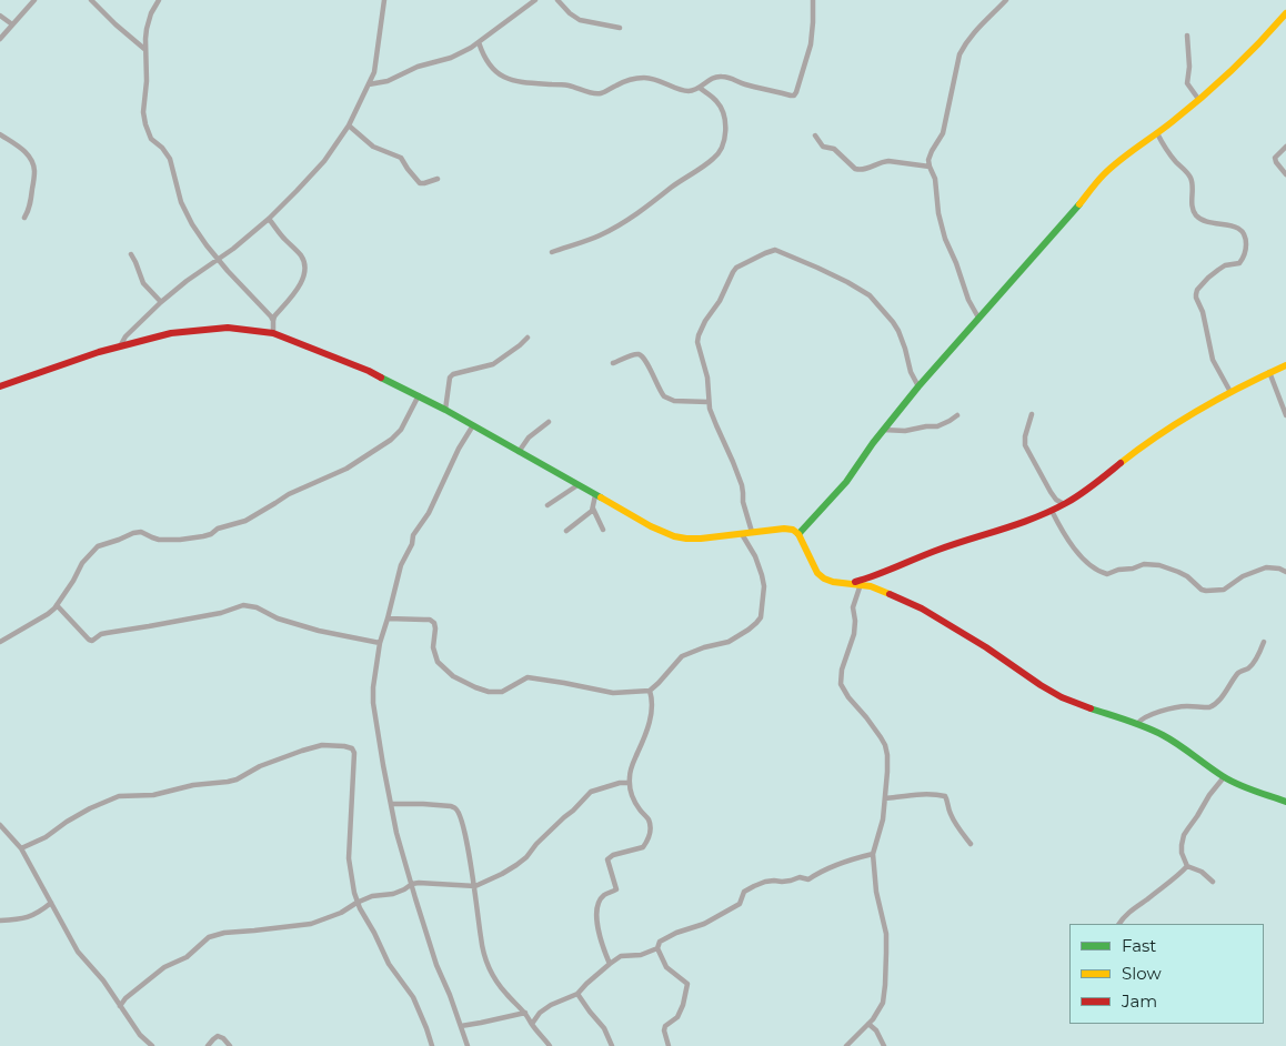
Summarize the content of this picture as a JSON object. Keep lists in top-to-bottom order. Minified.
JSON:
{"legend":["Fast","Slow","Jam"]}
